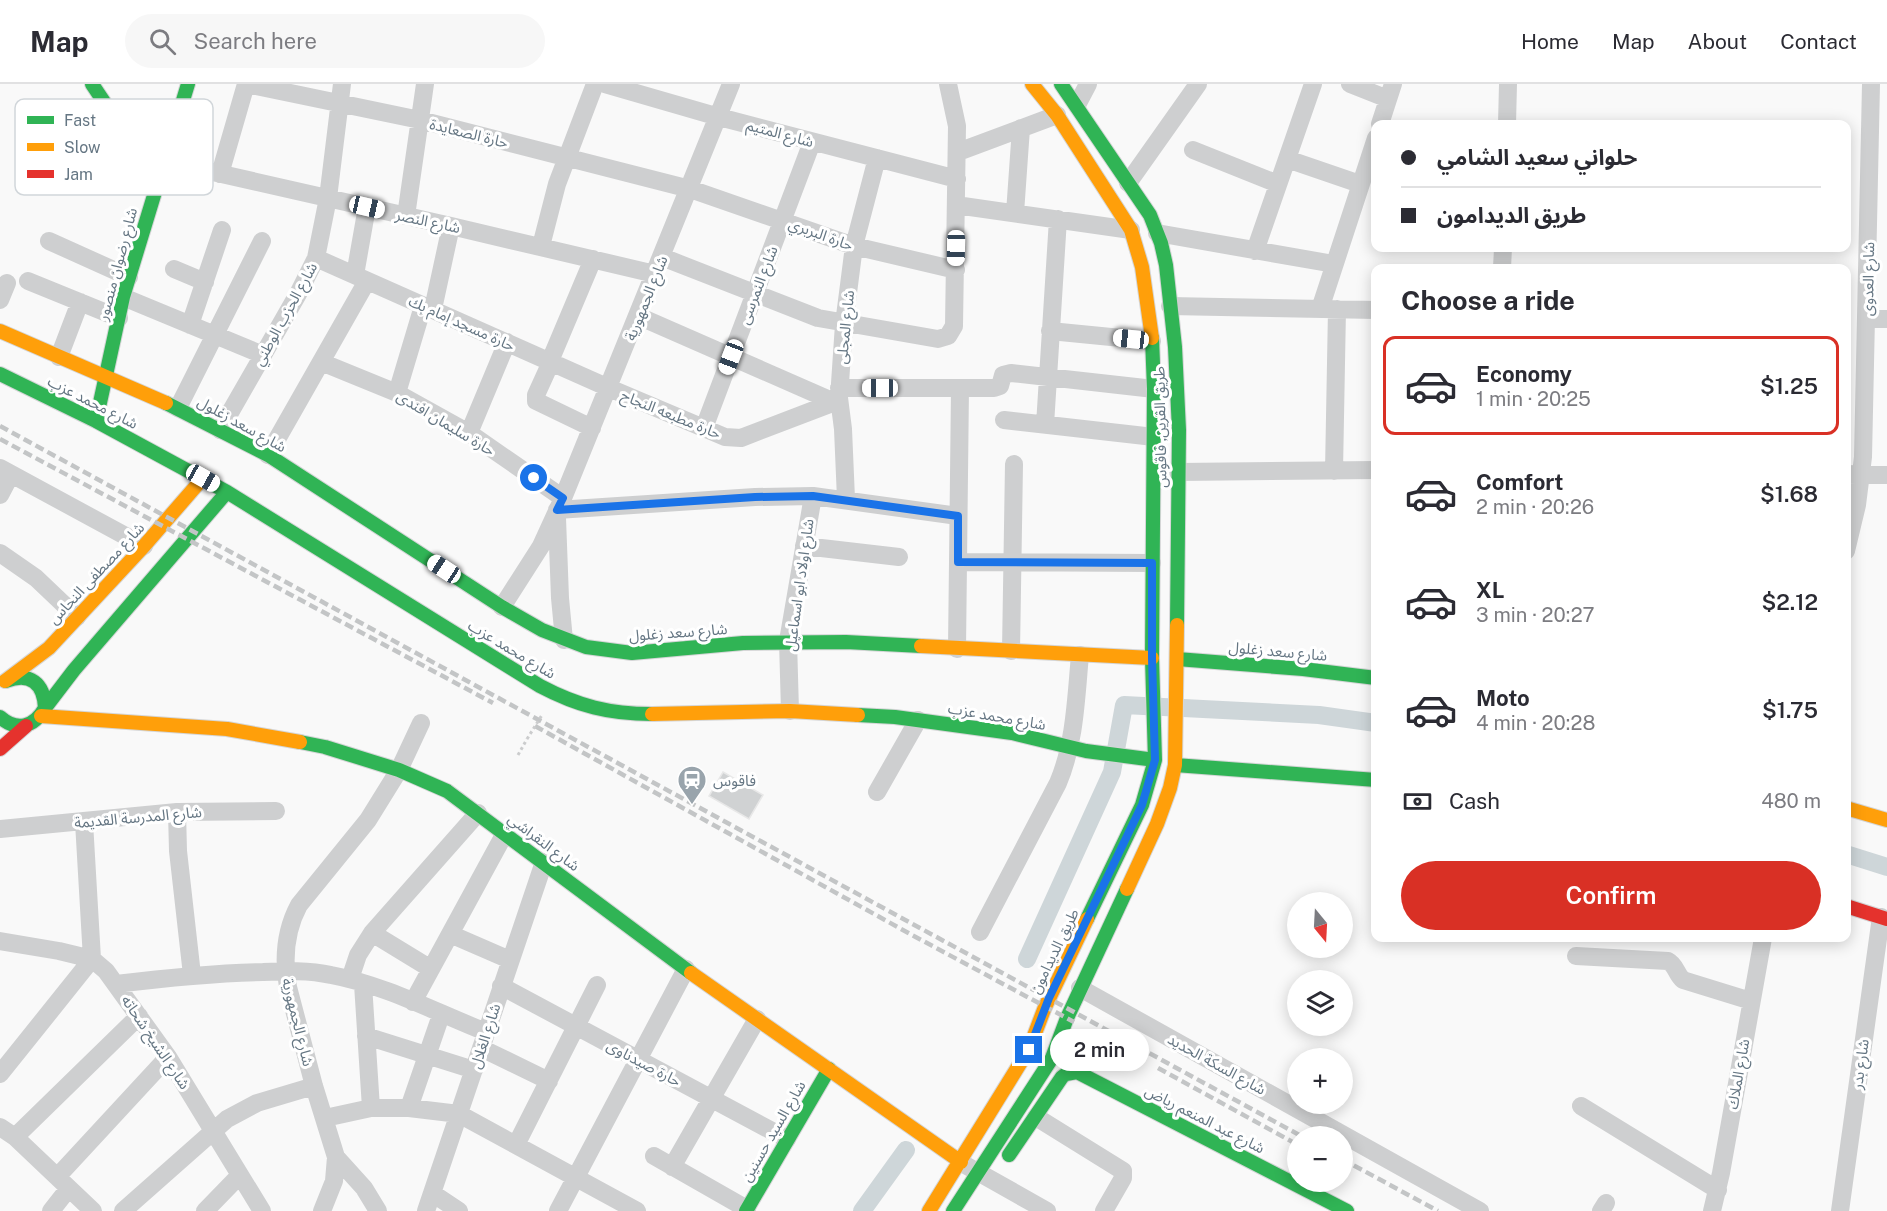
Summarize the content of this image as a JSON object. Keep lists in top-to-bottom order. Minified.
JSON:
{"streets":{"street":["حارة الصعايدة","شارع المتيم","شارع النصر","حارة البربري","شارع رضوان منصور","شارع العدوى","شارع النمرسى","شارع الجمهورية","شارع الحزب الوطني","حارة مسجد إمام بك","شارع المجلى","شارع محمد عزب","حارة مطبعه النجاح","حارة سليمان افندى","شارع سعد زغلول","طريق القرين, فاقوس","شارع مصطفى النحاس","شارع اولاد ابو اسماعيل","شارع المدرسة القديمة","شارع النقراشي","طريق الديدامون","شارع الغلال","شارع الشيخ شحاته","حارة صيدناوى","شارع السكة الحديد","شارع بدر","شارع الملاك","شارع عبد المنعم رياض","شارع السيد حسنين"]},"crossings":[["حارة الصعايدة","حارة البربري"],["حارة الصعايدة","شارع الجمهورية"],["حارة الصعايدة","شارع الحزب الوطني"],["شارع المتيم","شارع النمرسى"],["شارع المتيم","شارع الجمهورية"],["شارع المتيم","شارع المجلى"],["شارع النصر","حارة البربري"],["شارع النصر","شارع النمرسى"],["شارع النصر","شارع الجمهورية"],["شارع النصر","شارع الحزب الوطني"],["شارع النصر","شارع المجلى"],["حارة البربري","شارع النمرسى"],["حارة البربري","شارع الجمهورية"],["حارة البربري","شارع المجلى"],["شارع رضوان منصور","شارع محمد عزب"],["شارع رضوان منصور","شارع سعد زغلول"],["شارع النمرسى","حارة مطبعه النجاح"],["شارع الجمهورية","حارة مسجد إمام بك"],["شارع الجمهورية","حارة مطبعه النجاح"],["شارع الجمهورية","حارة سليمان افندى"],["شارع الجمهورية","شارع سعد زغلول"],["شارع الجمهورية","شارع النقراشي"],["شارع الحزب الوطني","حارة مسجد إمام بك"],["شارع الحزب الوطني","شارع سعد زغلول"],["حارة مسجد إمام بك","حارة مطبعه النجاح"],["شارع المجلى","حارة مطبعه النجاح"],["شارع محمد عزب","طريق القرين, فاقوس"],["شارع محمد عزب","شارع مصطفى النحاس"],["شارع محمد عزب","شارع اولاد ابو اسماعيل"],["شارع محمد عزب","طريق الديدامون"],["شارع سعد زغلول","طريق القرين, فاقوس"],["شارع سعد زغلول","شارع اولاد ابو اسماعيل"],["طريق القرين, فاقوس","طريق الديدامون"],["شارع النقراشي","طريق الديدامون"],["شارع النقراشي","شارع الغلال"],["شارع النقراشي","شارع السيد حسنين"],["شارع الغلال","حارة صيدناوى"],["حارة صيدناوى","شارع السيد حسنين"]],"places":{"station":["فاقوس"]},"legend":["Fast","Slow","Jam"],"north":"bottom","page":{"header":"Map","search":"Search here","nav":["Home","Map","About","Contact"],"banner":["حلواني سعيد الشامي","طريق الديدامون"],"heading":"Choose a ride","list":[{"name":"Economy","note":"1 min · 20:25","value":"$1.25"},{"name":"Comfort","note":"2 min · 20:26","value":"$1.68"},{"name":"XL","note":"3 min · 20:27","value":"$2.12"},{"name":"Moto","note":"4 min · 20:28","value":"$1.75"}],"pay":["Cash","480 m"],"buttons":"Confirm","map_buttons":["+","−"],"bubble":"2 min"}}
